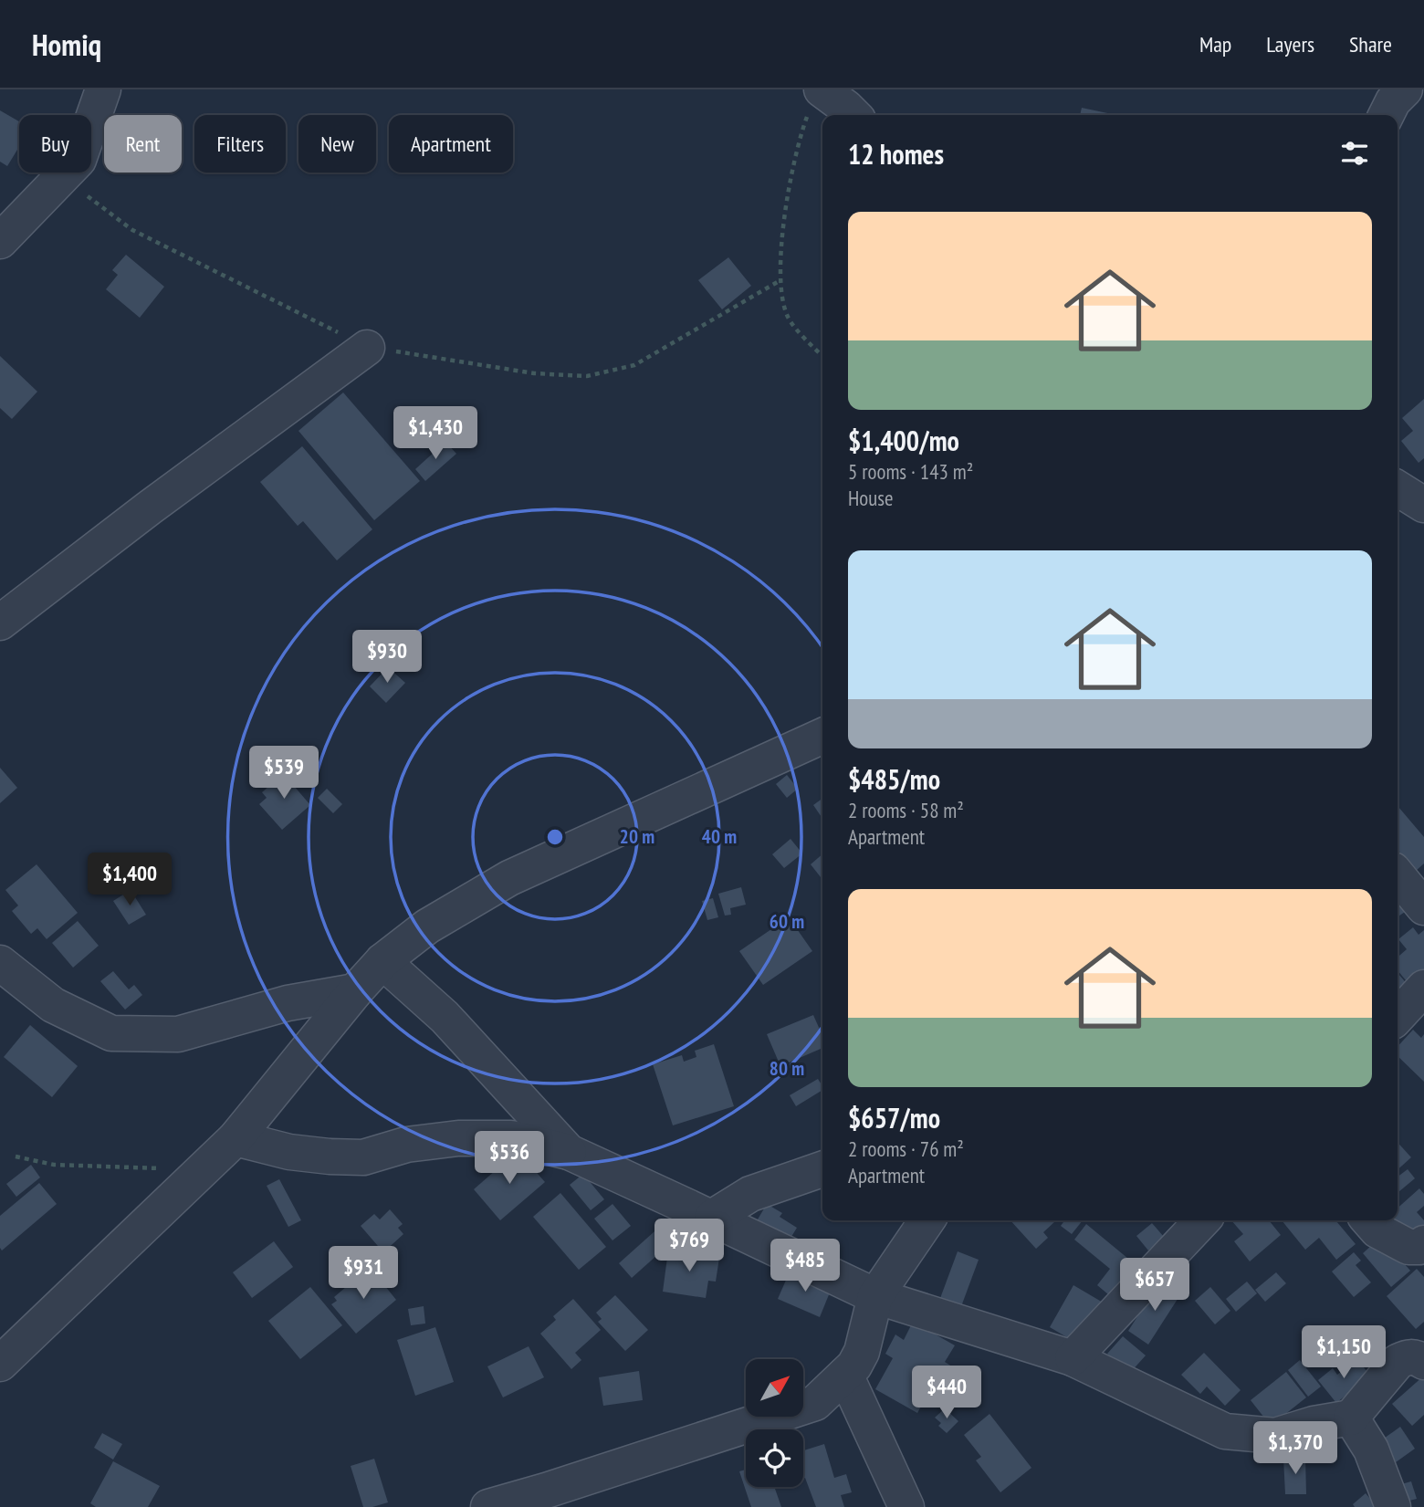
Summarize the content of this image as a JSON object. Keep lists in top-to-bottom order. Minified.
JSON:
{"north":"top right","page":{"header":"Homiq","nav":["Map","Layers","Share"],"chip":["Buy","Rent","Filters","New","Apartment"],"heading":"12 homes","list":[{"name":"$1,400/mo","note":"5 rooms · 143 m² · House"},{"name":"$485/mo","note":"2 rooms · 58 m² · Apartment"},{"name":"$657/mo","note":"2 rooms · 76 m² · Apartment"}],"price":["$1,430","$930","$539","$1,400","$536","$769","$485","$931","$657","$1,150","$440","$1,370"]},"rings":["20 m","40 m","60 m","80 m"]}
